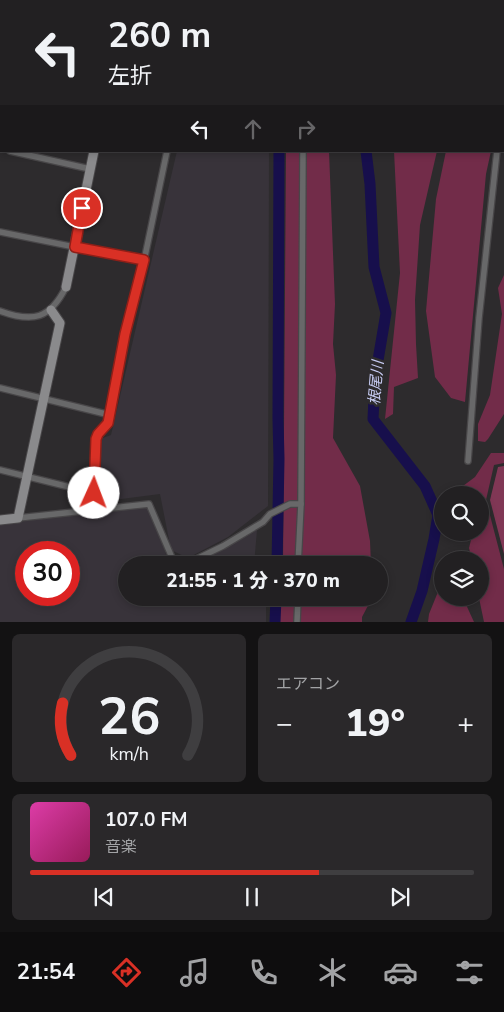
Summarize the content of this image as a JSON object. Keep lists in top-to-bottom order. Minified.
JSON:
{"water":["根尾川"],"page":{"turn":["260 m","左折"],"limit":"30","trip":"21:55 · 1 分 · 370 m","tile":"エアコン","heat":["−","19°","+"],"song":["107.0 FM","音楽"],"tabs":"21:54","gauge":["26","km/h"]}}
